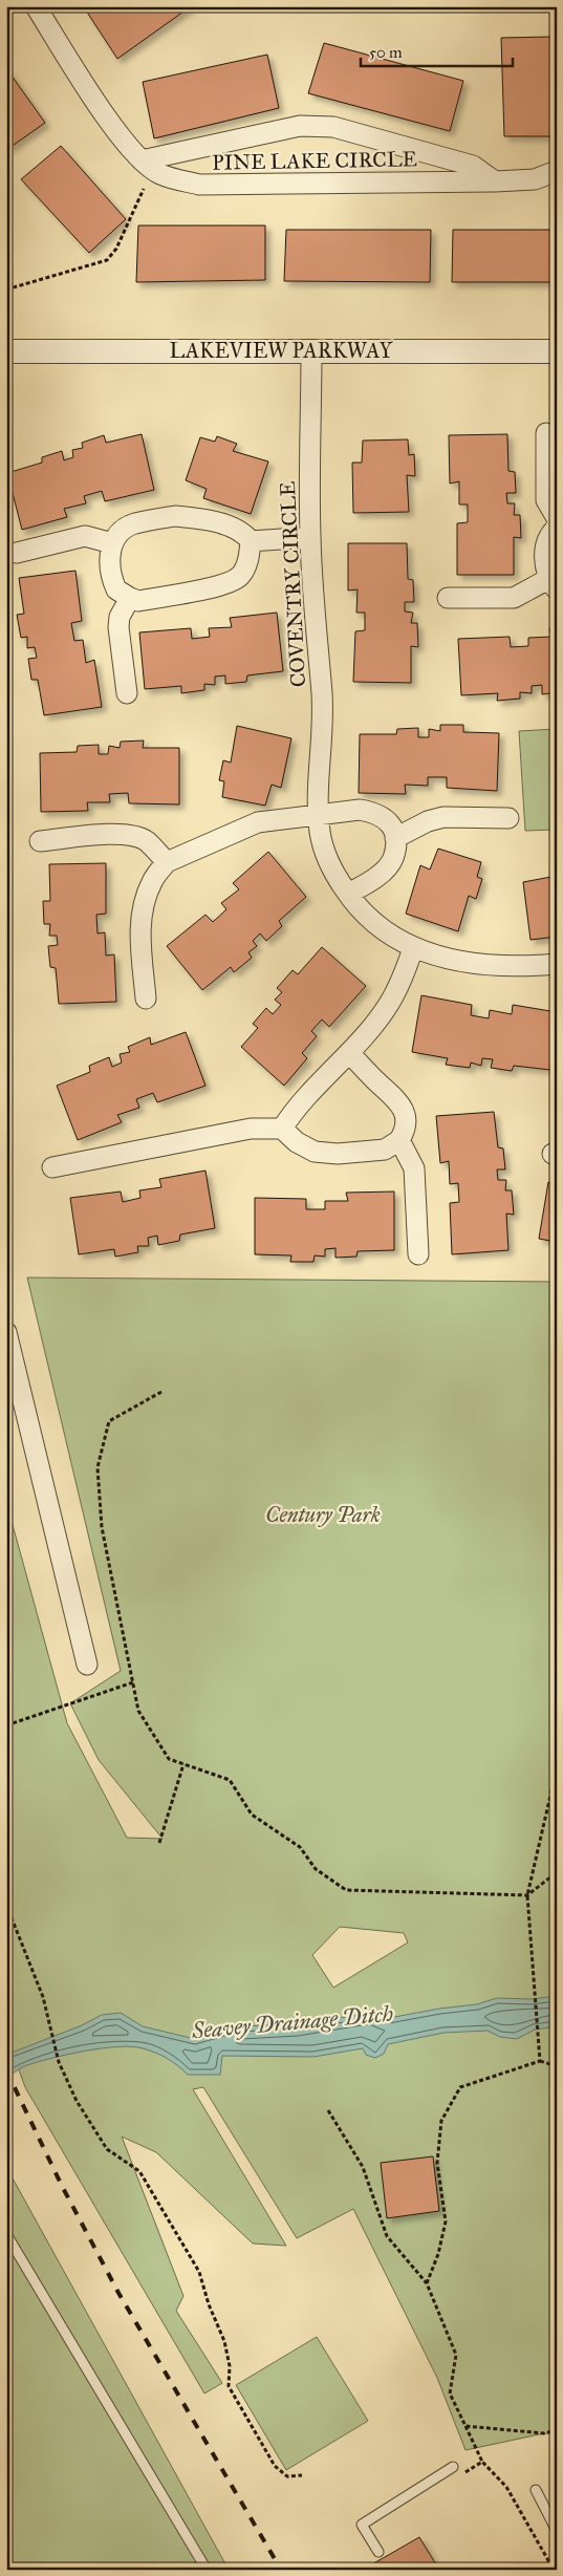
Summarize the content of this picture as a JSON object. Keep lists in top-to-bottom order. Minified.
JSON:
{"streets":{"street":["PINE LAKE CIRCLE","LAKEVIEW PARKWAY","COVENTRY CIRCLE"]},"crossings":[["LAKEVIEW PARKWAY","COVENTRY CIRCLE"]],"water":["Seavey Drainage Ditch"],"parks":["Century Park"],"scale_bar":"50 m"}
